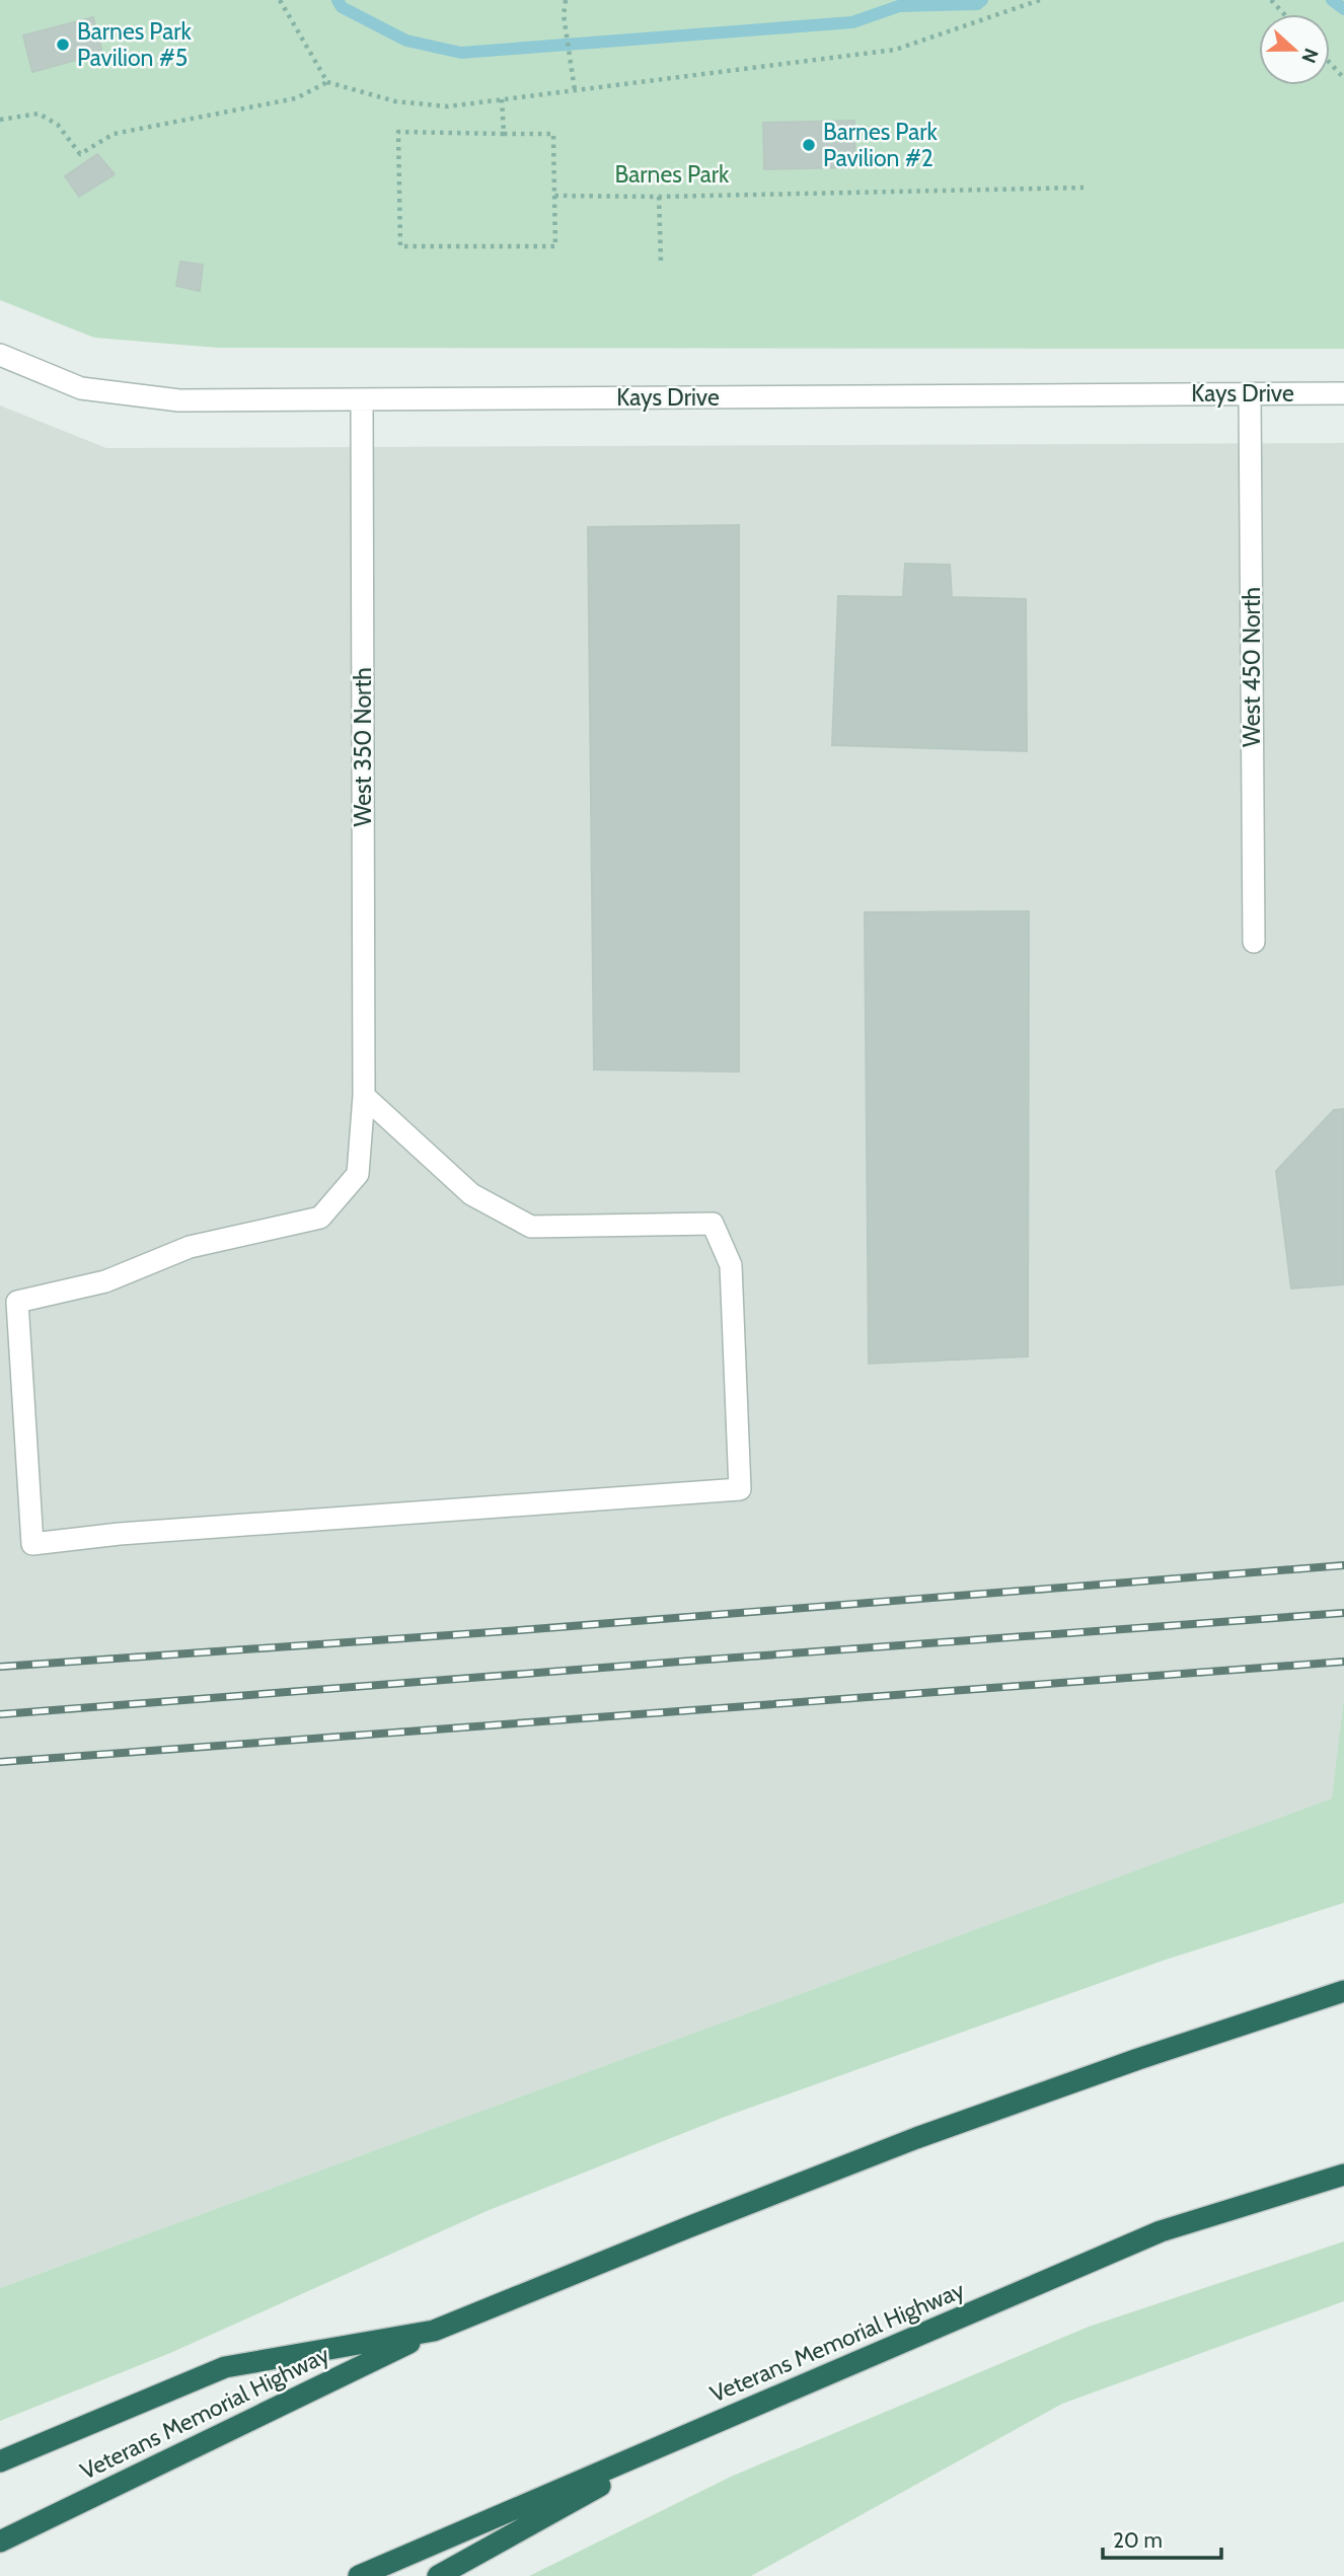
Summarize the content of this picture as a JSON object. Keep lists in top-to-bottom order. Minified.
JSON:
{"streets":{"highway":["Veterans Memorial Highway"],"street":["Kays Drive","West 450 North","West 350 North"]},"crossings":[["Kays Drive","West 450 North"],["Kays Drive","West 350 North"]],"parks":["Barnes Park"],"places":["Barnes Park Pavilion #5","Barnes Park Pavilion #2"],"scale_bar":"20 m","north":"right"}
